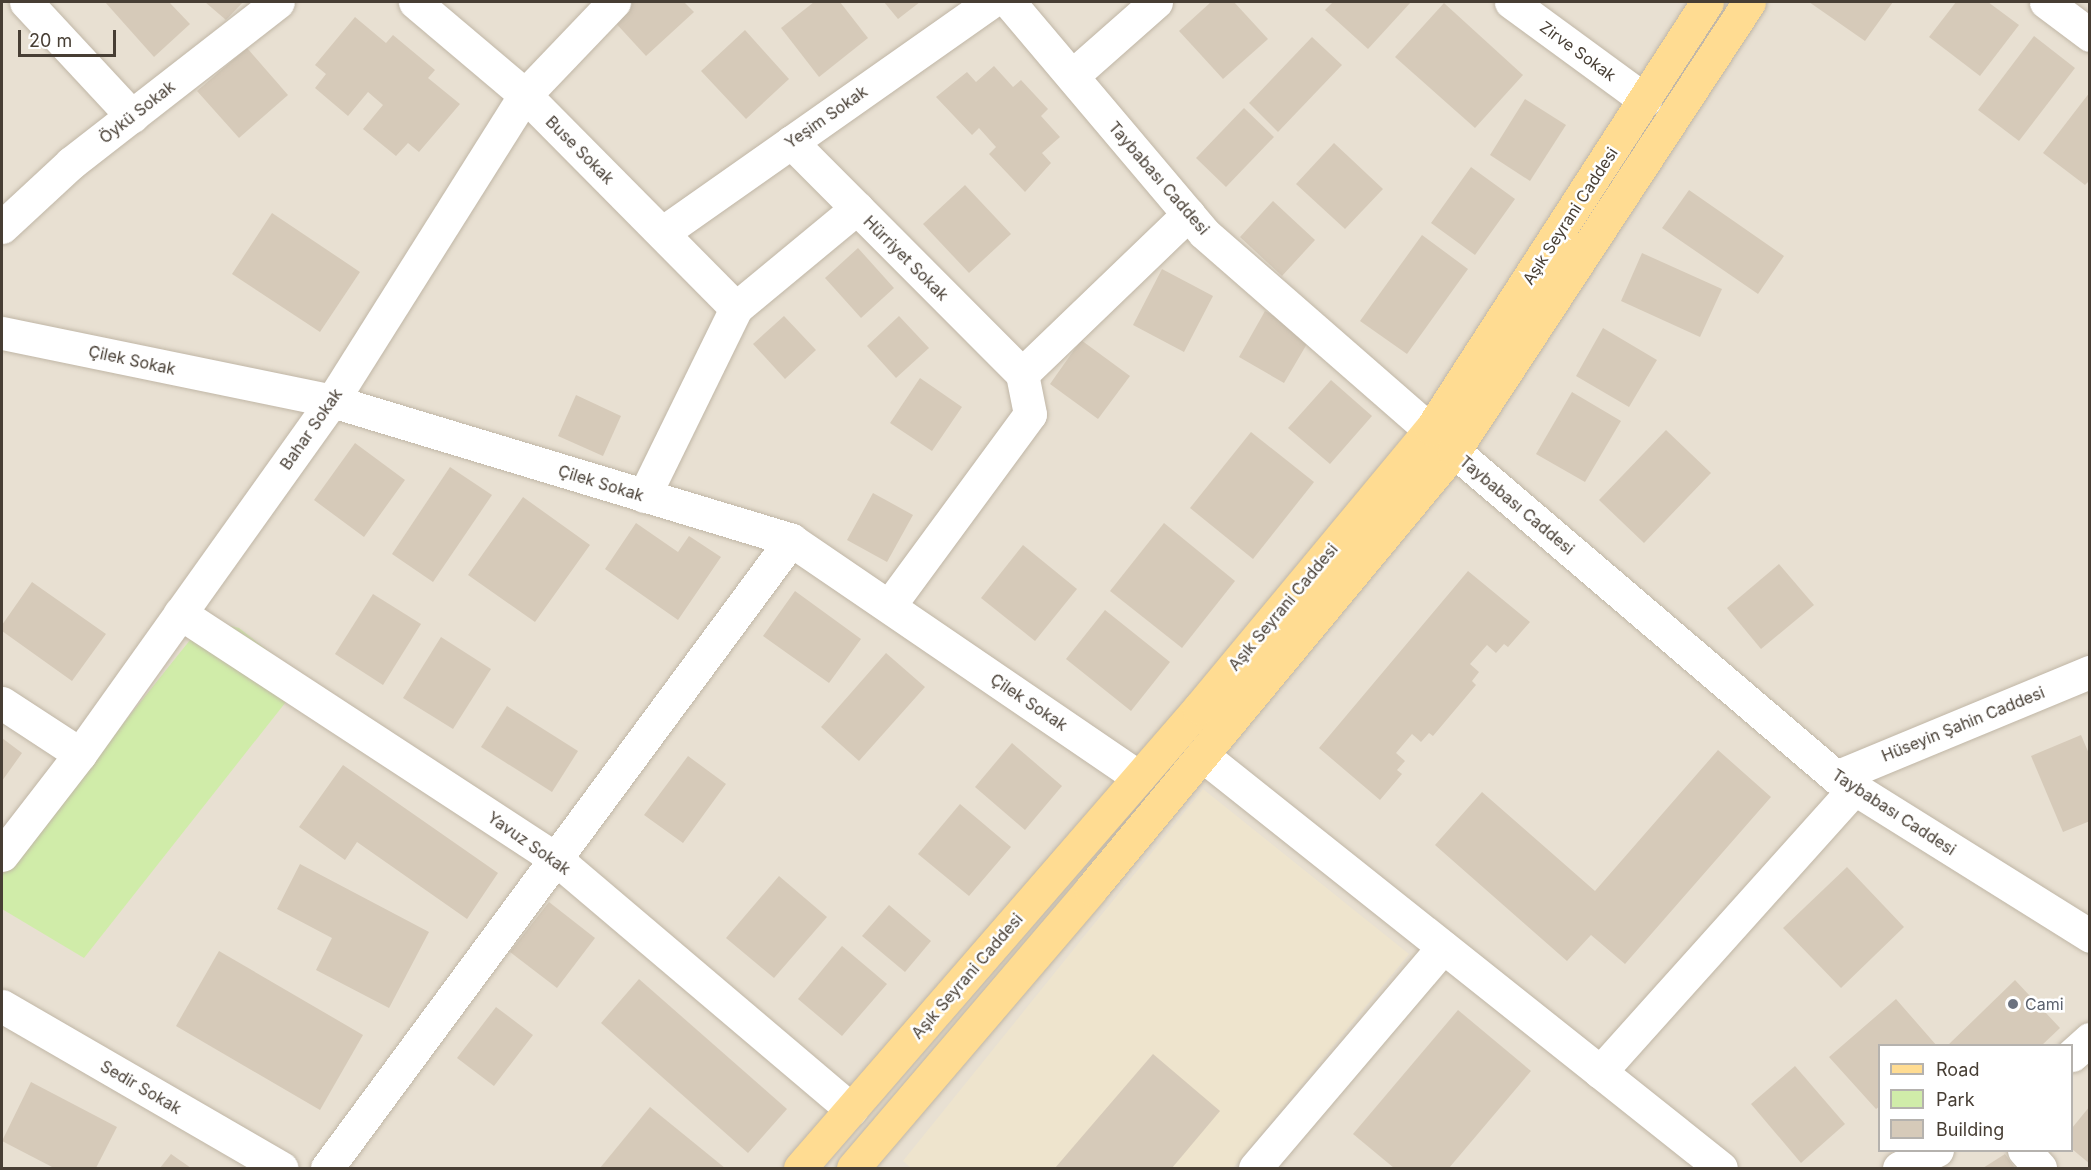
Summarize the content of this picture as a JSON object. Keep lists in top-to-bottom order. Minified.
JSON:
{"streets":{"main road":["Aşık Seyrani Caddesi"],"street":["Zirve Sokak","Öykü Sokak","Yeşim Sokak","Buse Sokak","Taybabası Caddesi","Hürriyet Sokak","Çilek Sokak","Bahar Sokak","Hüseyin Şahin Caddesi","Yavuz Sokak","Sedir Sokak"]},"crossings":[["Zirve Sokak","Aşık Seyrani Caddesi"],["Yeşim Sokak","Buse Sokak"],["Yeşim Sokak","Hürriyet Sokak"],["Buse Sokak","Bahar Sokak"],["Taybabası Caddesi","Aşık Seyrani Caddesi"],["Taybabası Caddesi","Hüseyin Şahin Caddesi"],["Aşık Seyrani Caddesi","Çilek Sokak"],["Aşık Seyrani Caddesi","Yavuz Sokak"],["Çilek Sokak","Bahar Sokak"],["Bahar Sokak","Yavuz Sokak"]],"places":["Cami"],"legend":["Road","Park","Building"],"scale_bar":"20 m"}
